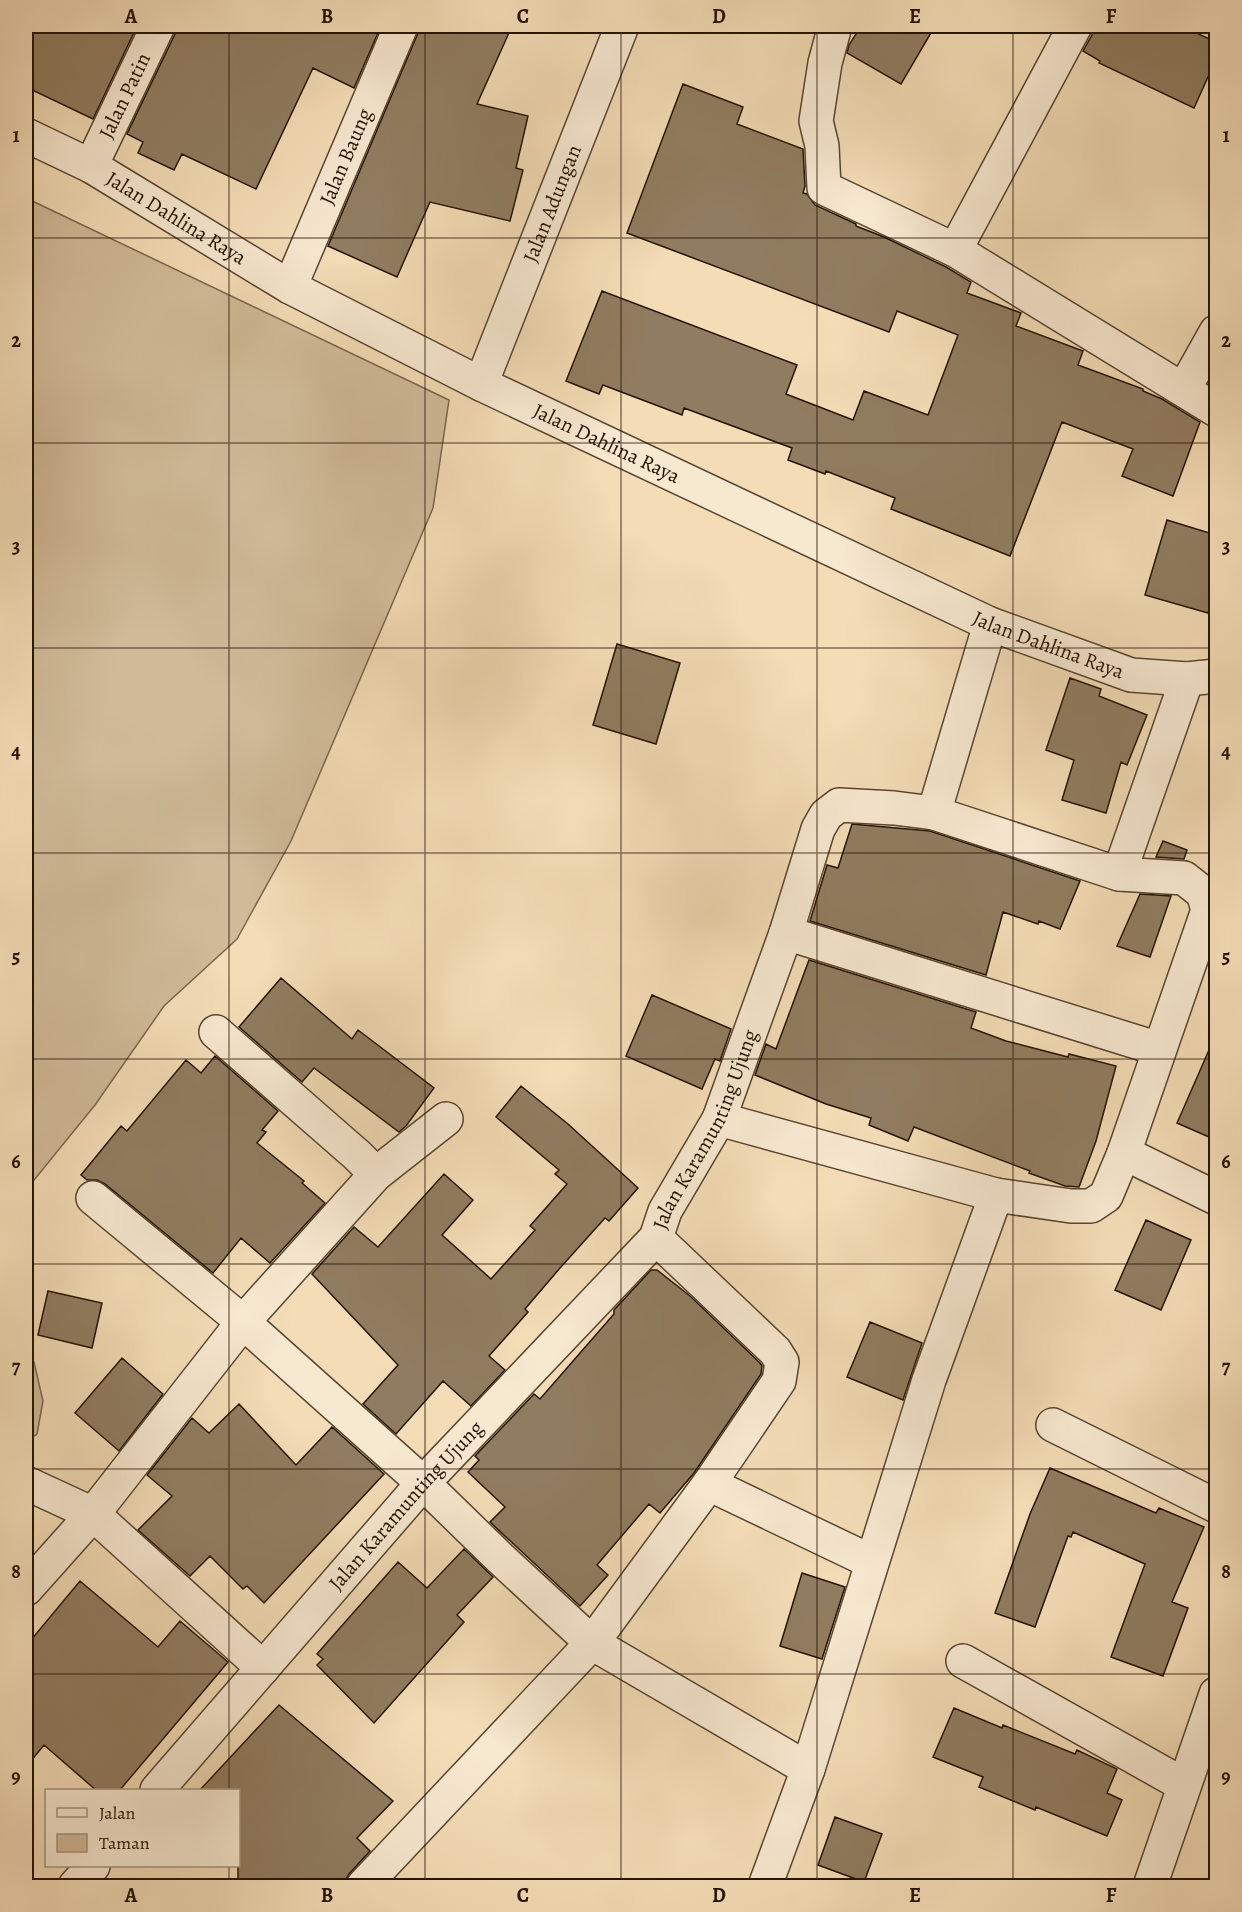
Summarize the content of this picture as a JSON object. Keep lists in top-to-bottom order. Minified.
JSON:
{"streets":{"street":["Jalan Patin","Jalan Baung","Jalan Adungan","Jalan Dahlina Raya","Jalan Karamunting Ujung"]},"crossings":[["Jalan Patin","Jalan Dahlina Raya"],["Jalan Baung","Jalan Dahlina Raya"],["Jalan Adungan","Jalan Dahlina Raya"]],"legend":["Jalan","Taman"],"grid":{"columns":["A","B","C","D","E","F"],"rows":["1","2","3","4","5","6","7","8","9"]}}
